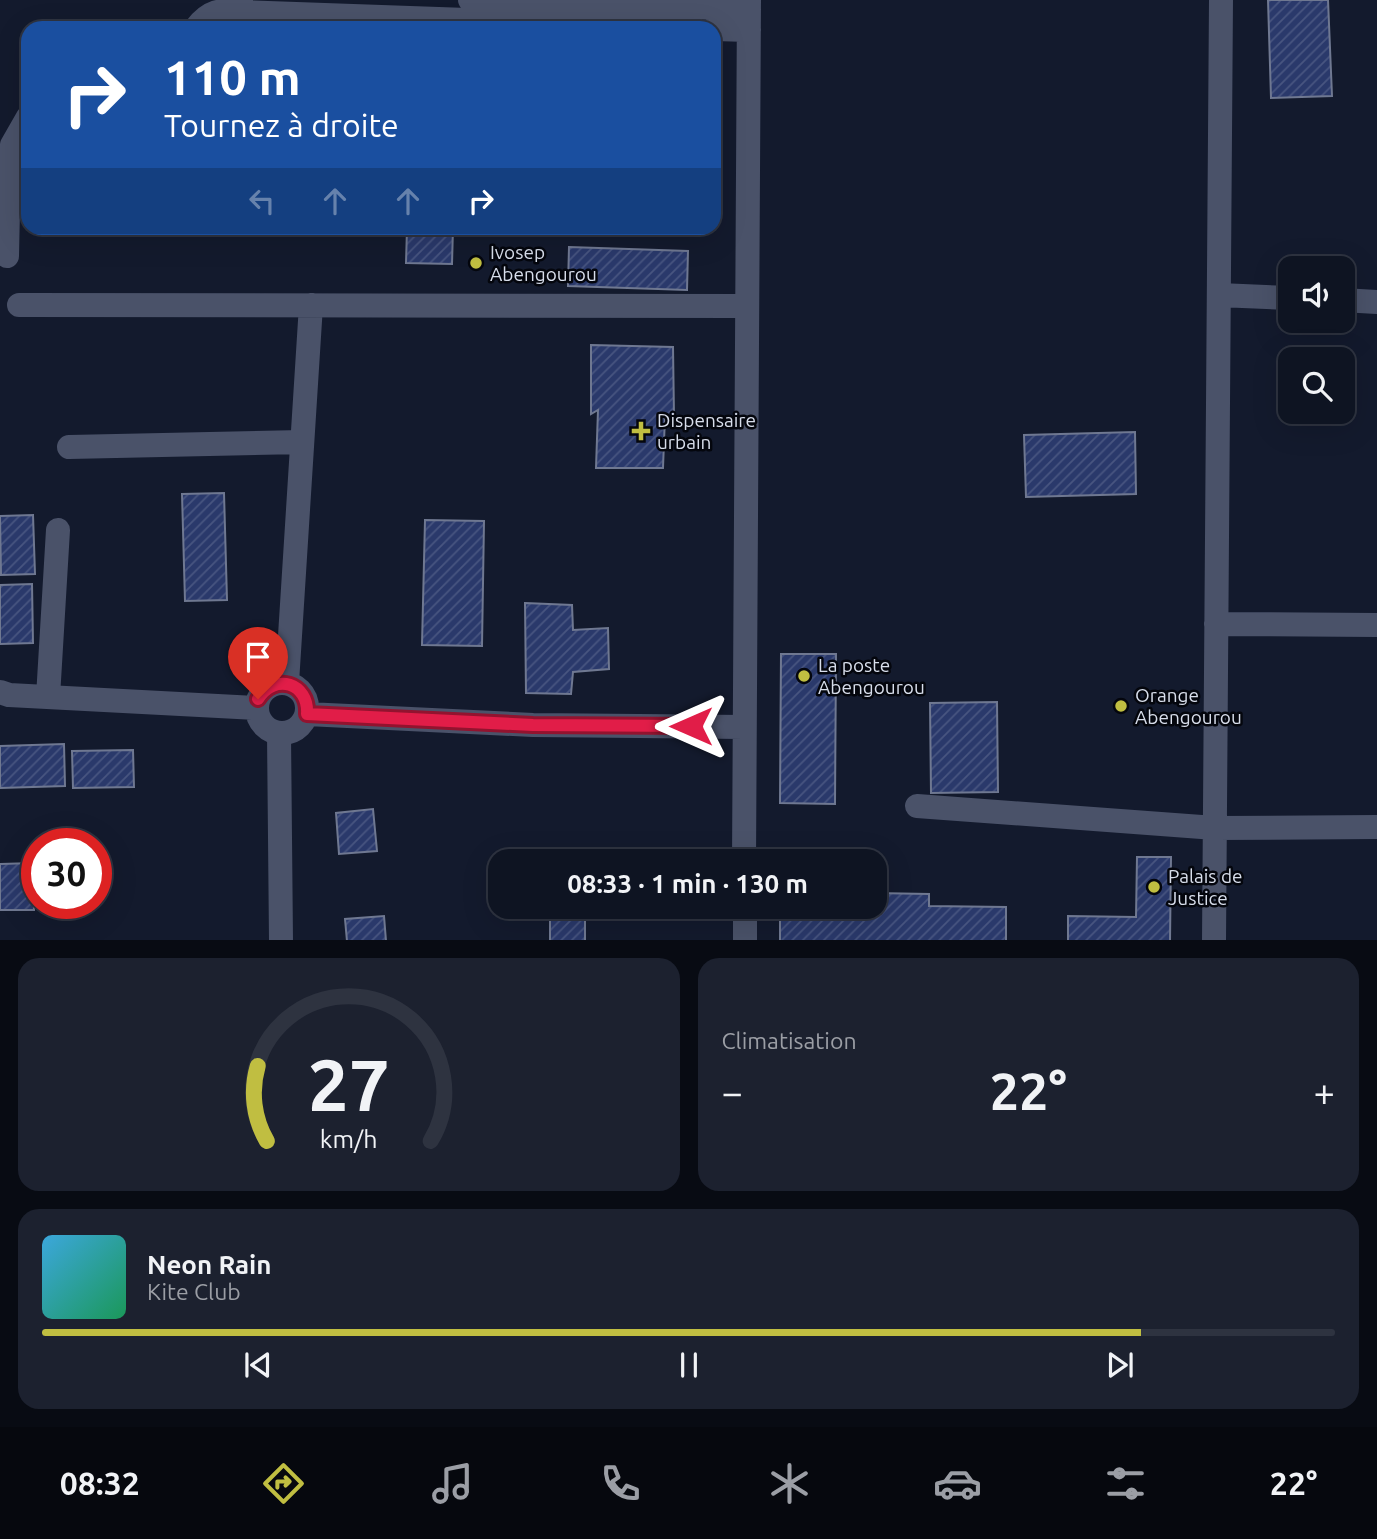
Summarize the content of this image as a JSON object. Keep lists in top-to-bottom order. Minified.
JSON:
{"places":{"other":["Ivosep Abengourou","La poste Abengourou","Orange Abengourou","Palais de Justice"],"health":["Dispensaire urbain"]},"page":{"turn":["110 m","Tournez à droite"],"limit":"30","trip":"08:33 · 1 min · 130 m","tile":"Climatisation","heat":["−","22°","+"],"song":["Neon Rain","Kite Club"],"tabs":["08:32","22°"],"gauge":["27","km/h"]}}
